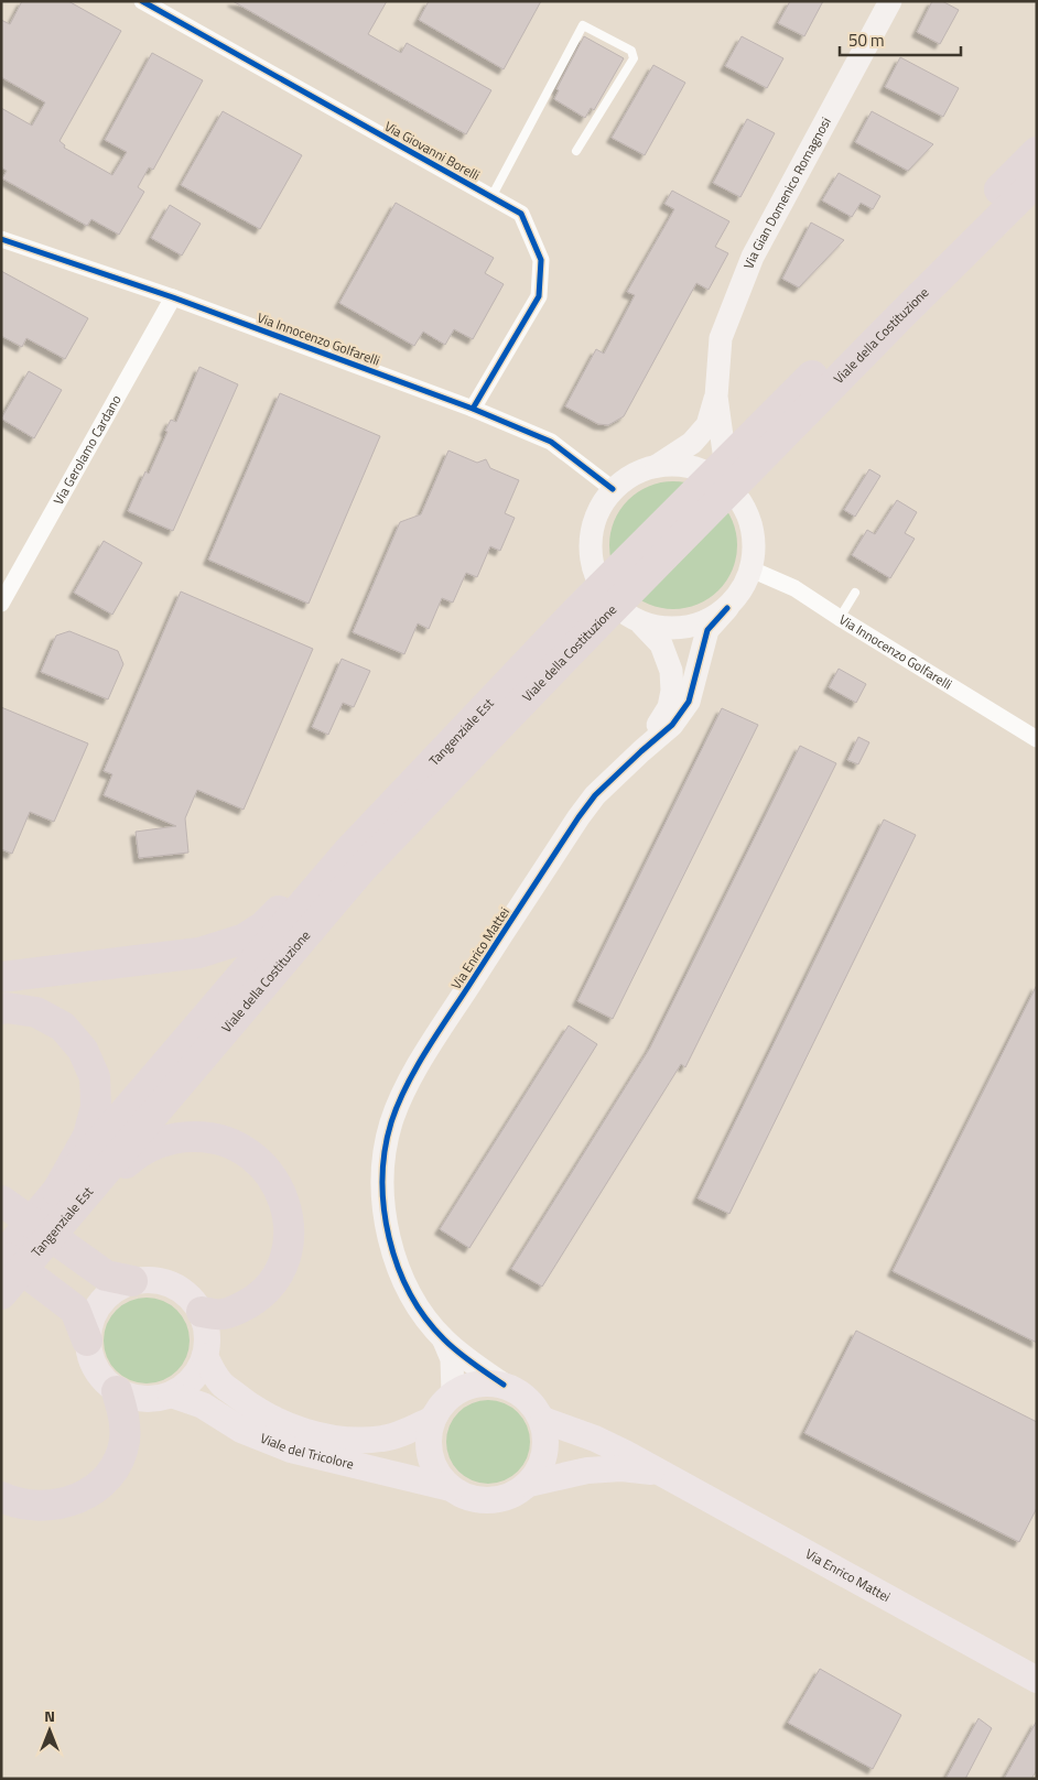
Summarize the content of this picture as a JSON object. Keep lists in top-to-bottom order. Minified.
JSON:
{"streets":{"highway":["Viale della Costituzione","Tangenziale Est"],"main road":["Via Enrico Mattei","Viale del Tricolore"],"street":["Via Giovanni Borelli","Via Gian Domenico Romagnosi","Via Innocenzo Golfarelli","Via Gerolamo Cardano"]},"crossings":[["Via Giovanni Borelli","Via Innocenzo Golfarelli"],["Via Gian Domenico Romagnosi","Via Innocenzo Golfarelli"],["Via Gian Domenico Romagnosi","Via Enrico Mattei"],["Viale della Costituzione","Tangenziale Est"],["Via Innocenzo Golfarelli","Via Gerolamo Cardano"],["Via Innocenzo Golfarelli","Via Enrico Mattei"],["Via Enrico Mattei","Viale del Tricolore"]],"scale_bar":"50 m","north":"top"}
